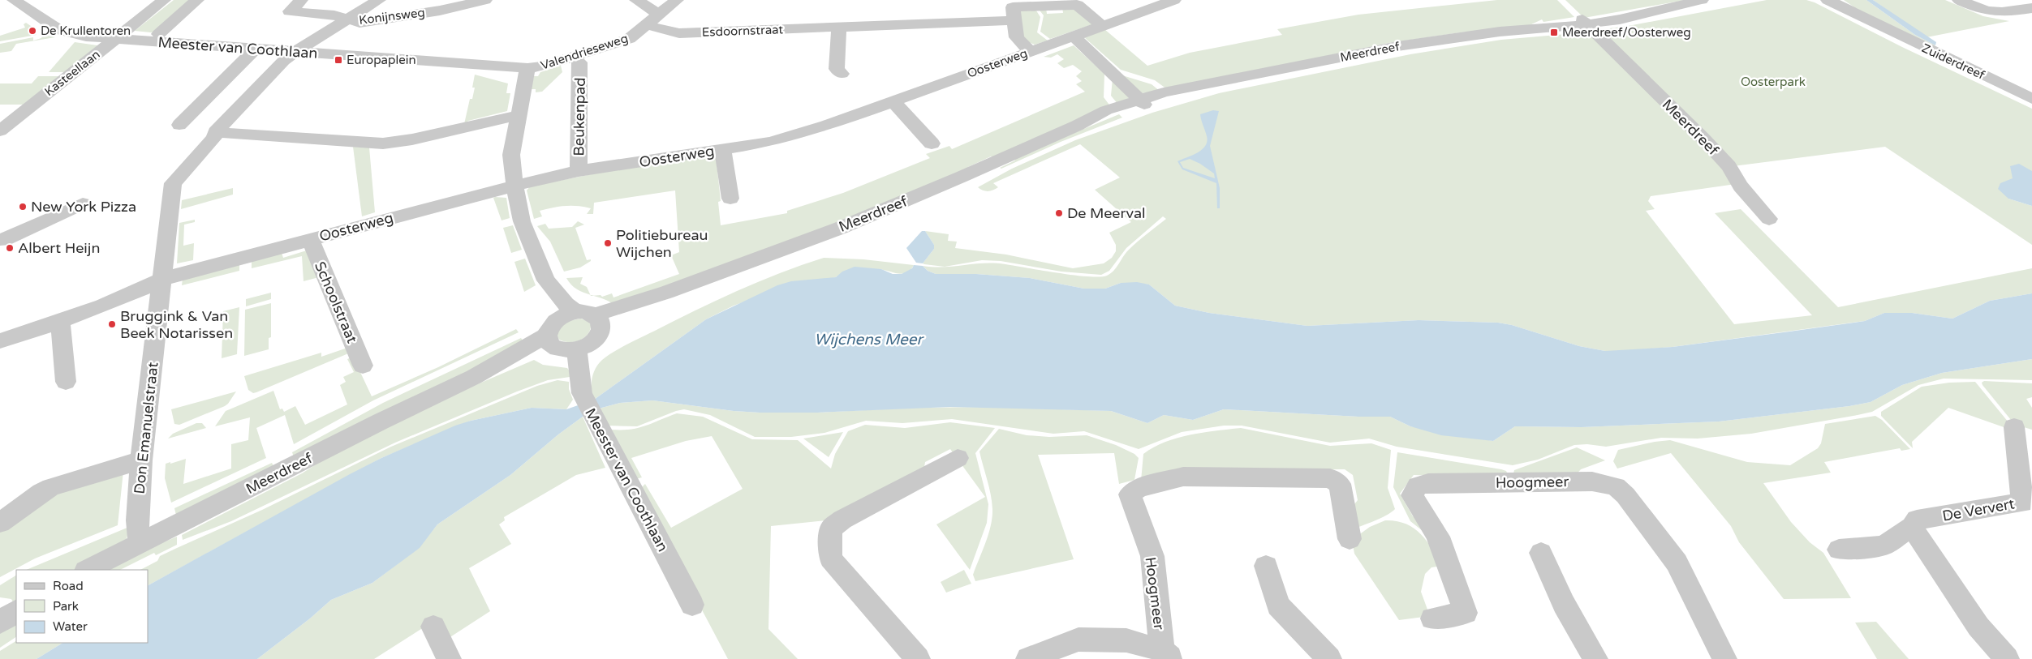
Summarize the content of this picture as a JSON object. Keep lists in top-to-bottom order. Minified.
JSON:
{"streets":{"street":["Konijnsweg","Esdoornstraat","Meester van Coothlaan","Valendrieseweg","Meerdreef","Zuiderdreef","Oosterweg","Kasteellaan","Beukenpad","Schoolstraat","Don Emanuelstraat","Hoogmeer","De Ververt"]},"crossings":[["Esdoornstraat","Valendrieseweg"],["Meester van Coothlaan","Valendrieseweg"],["Meester van Coothlaan","Meerdreef"],["Meester van Coothlaan","Kasteellaan"],["Meerdreef","Don Emanuelstraat"],["Oosterweg","Beukenpad"],["Oosterweg","Schoolstraat"],["Oosterweg","Don Emanuelstraat"]],"water":["Wijchens Meer"],"parks":["Oosterpark"],"places":{"other":["De Krullentoren","New York Pizza","De Meerval","Politiebureau Wijchen","Albert Heijn","Bruggink & Van Beek Notarissen"],"transit":["Meerdreef/Oosterweg","Europaplein"]},"legend":["Road","Park","Water"]}
